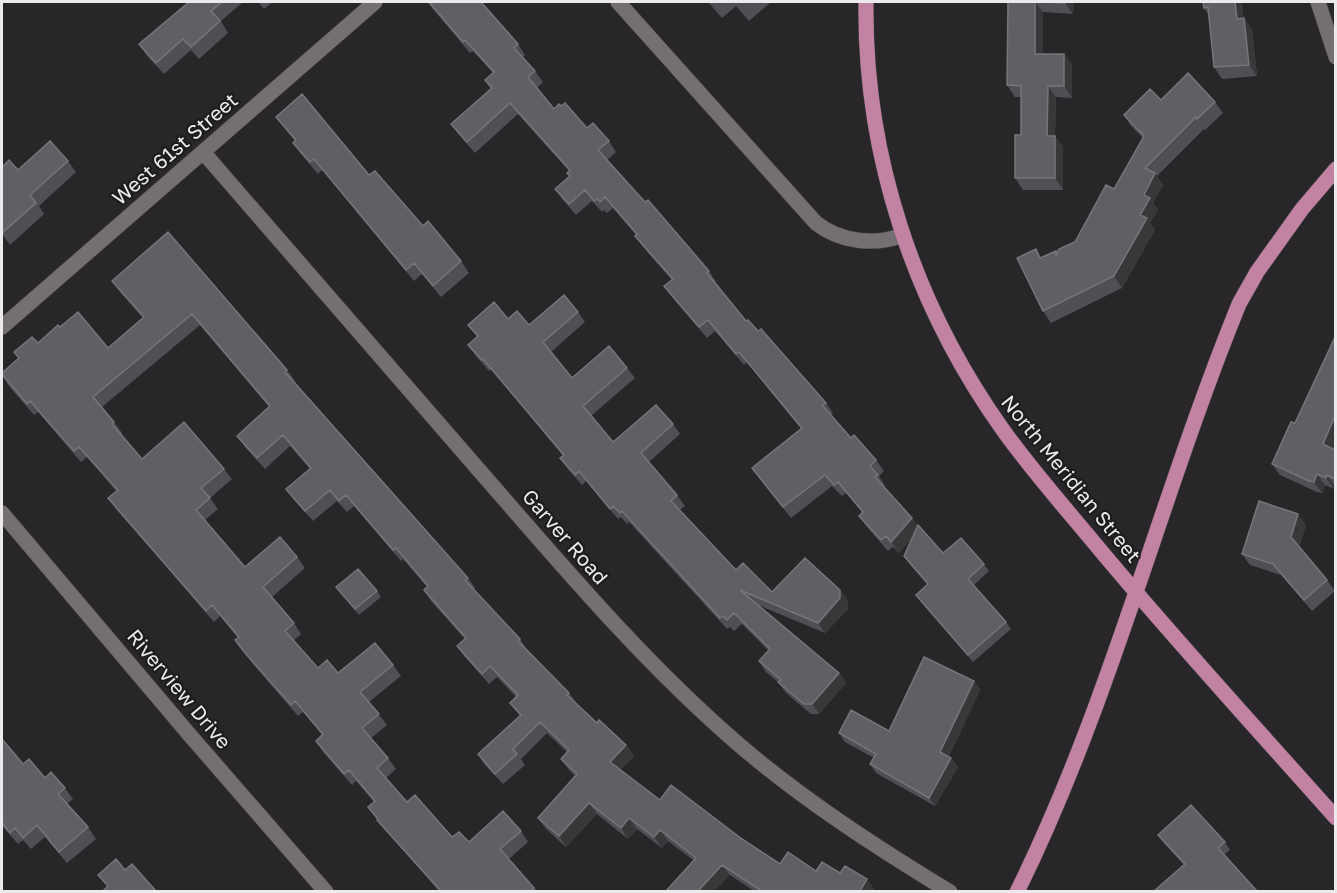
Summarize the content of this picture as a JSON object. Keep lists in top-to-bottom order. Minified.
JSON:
{"streets":{"main road":["North Meridian Street"],"street":["West 61st Street","Garver Road","Riverview Drive"]},"crossings":[["West 61st Street","Garver Road"]]}
